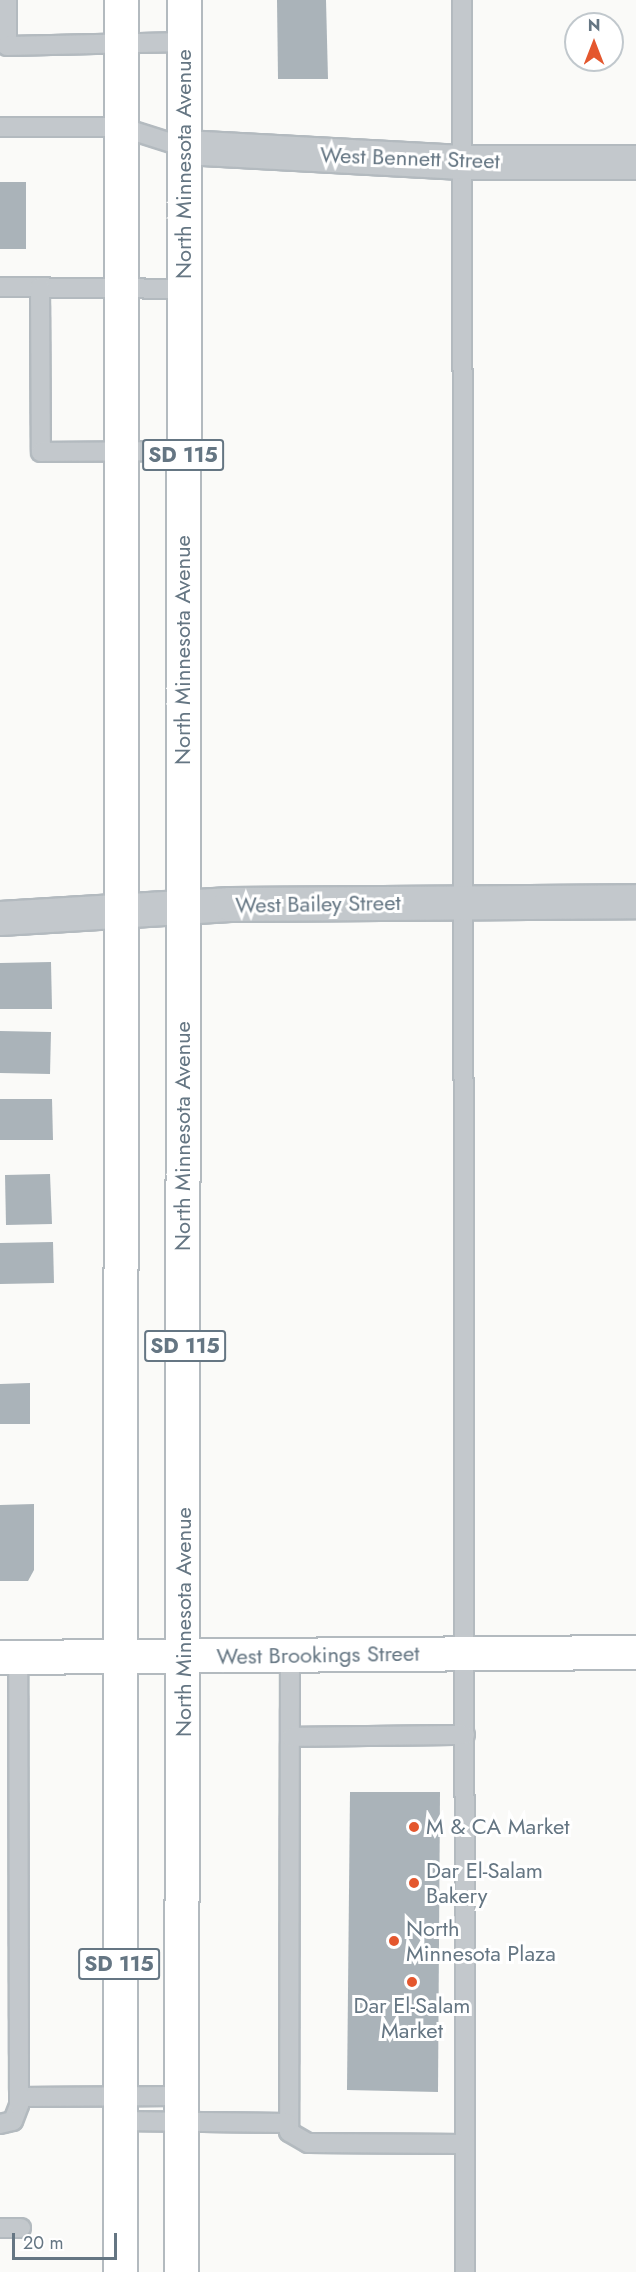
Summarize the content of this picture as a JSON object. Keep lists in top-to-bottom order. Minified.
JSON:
{"streets":{"main road":["North Minnesota Avenue","SD 115","West Brookings Street"],"street":["West Bennett Street","West Bailey Street"]},"crossings":[["West Bennett Street","North Minnesota Avenue"],["North Minnesota Avenue","West Bailey Street"],["North Minnesota Avenue","West Brookings Street"],["SD 115","West Bailey Street"],["SD 115","West Brookings Street"]],"places":["M & CA Market","Dar El-Salam Bakery","North Minnesota Plaza","Dar El-Salam Market"],"scale_bar":"20 m","north":"top"}
